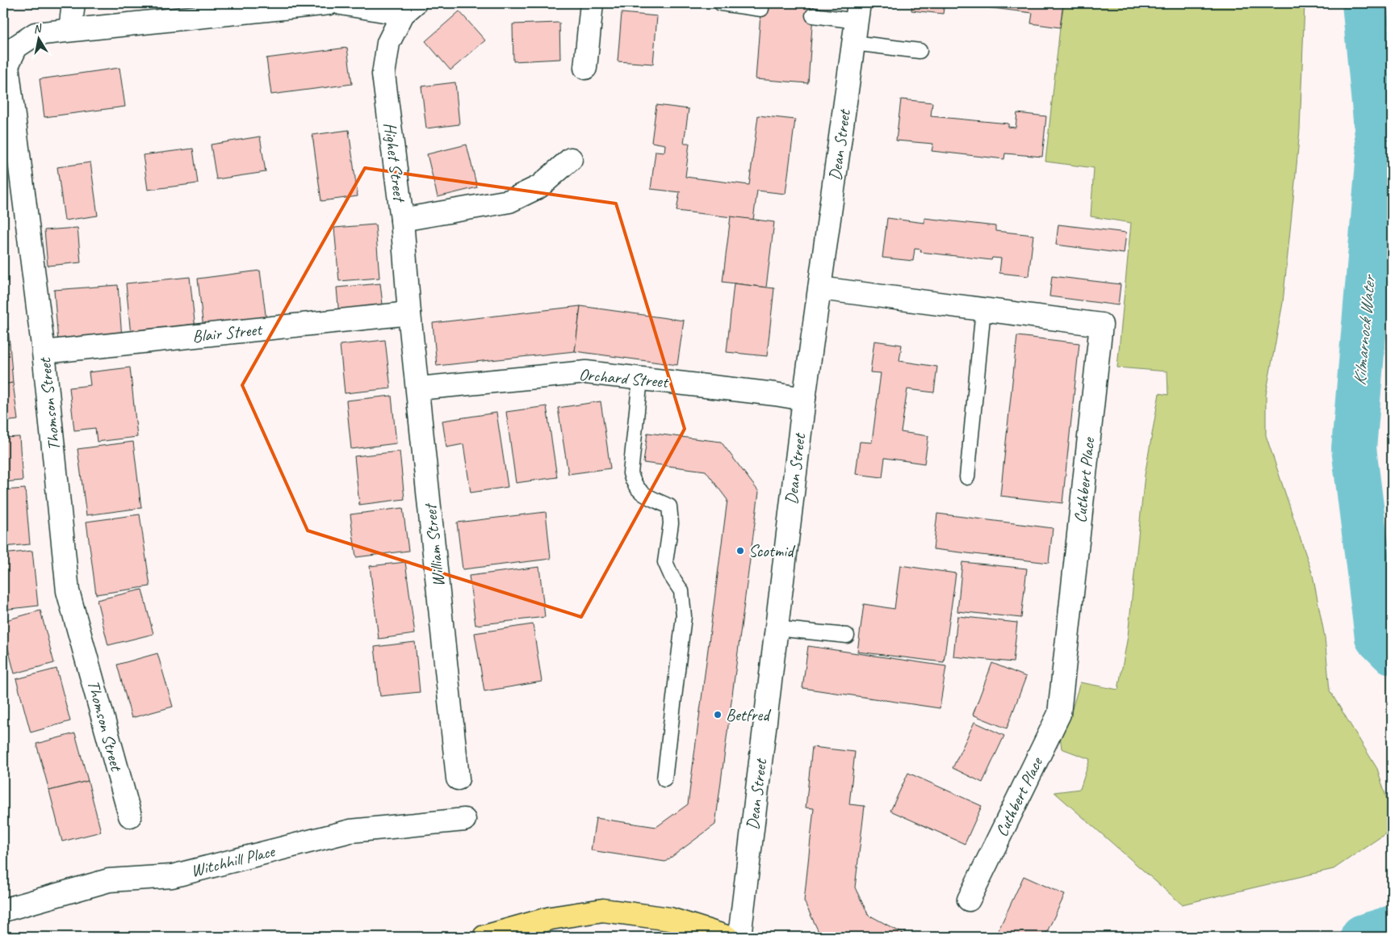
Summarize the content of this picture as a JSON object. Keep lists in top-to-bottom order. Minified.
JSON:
{"streets":{"street":["Dean Street","Highet Street","Blair Street","Orchard Street","Thomson Street","Cuthbert Place","William Street","Witchhill Place"]},"crossings":[["Dean Street","Orchard Street"],["Dean Street","Cuthbert Place"],["Highet Street","Blair Street"],["Highet Street","William Street"],["Blair Street","Thomson Street"],["Blair Street","William Street"],["Orchard Street","William Street"]],"water":["Kilmarnock Water"],"places":["Scotmid","Betfred"],"north":"top"}
